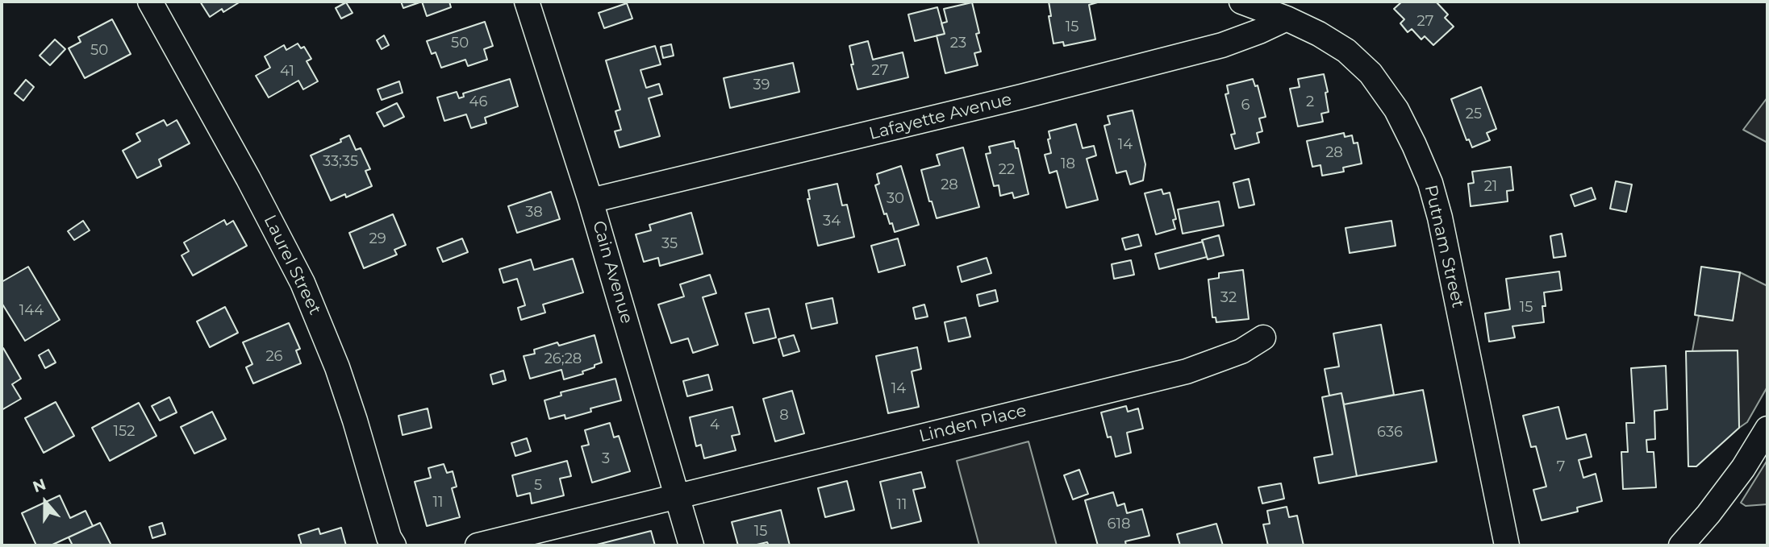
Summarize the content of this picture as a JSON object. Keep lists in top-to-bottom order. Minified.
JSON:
{"streets":{"street":["Lafayette Avenue","Putnam Street","Laurel Street","Cain Avenue","Linden Place"]},"crossings":[["Lafayette Avenue","Putnam Street"],["Lafayette Avenue","Cain Avenue"],["Cain Avenue","Linden Place"]],"house_numbers":["27","15","50","23","50","27","41","39","46","2","6","25","14","28","33;35","18","22","28","21","30","38","34","29","35","32","15","144","26","26;28","14","8","4","152","636","3","7","5","11","11","618","15"],"north":"top"}
